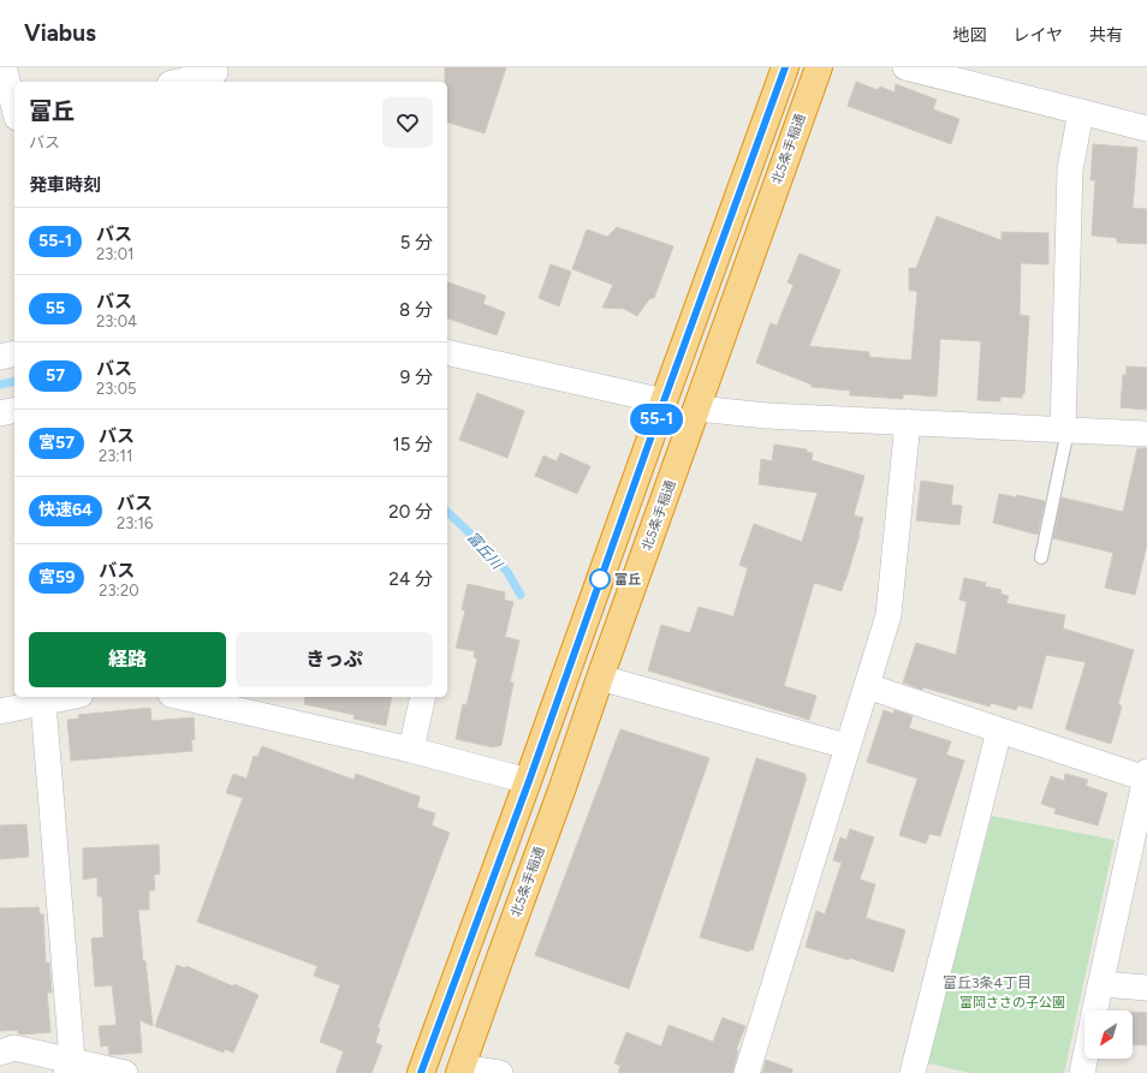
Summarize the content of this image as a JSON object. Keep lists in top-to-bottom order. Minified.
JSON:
{"streets":{"highway":["北5条手稲通"]},"districts":["富丘3条4丁目"],"water":["富丘川"],"parks":["富岡ささの子公園"],"places":["富丘"],"lines":["bus line 55-1"],"north":"bottom left","page":{"header":"Viabus","nav":["地図","レイヤ","共有"],"on_map":"55-1","heading":[["富丘","バス"],"発車時刻"],"list":[{"mark":"55-1","name":"バス","note":"23:01","value":"5 分"},{"mark":"55","name":"バス","note":"23:04","value":"8 分"},{"mark":"57","name":"バス","note":"23:05","value":"9 分"},{"mark":"宮57","name":"バス","note":"23:11","value":"15 分"},{"mark":"快速64","name":"バス","note":"23:16","value":"20 分"},{"mark":"宮59","name":"バス","note":"23:20","value":"24 分"}],"buttons":["経路","きっぷ"]}}
